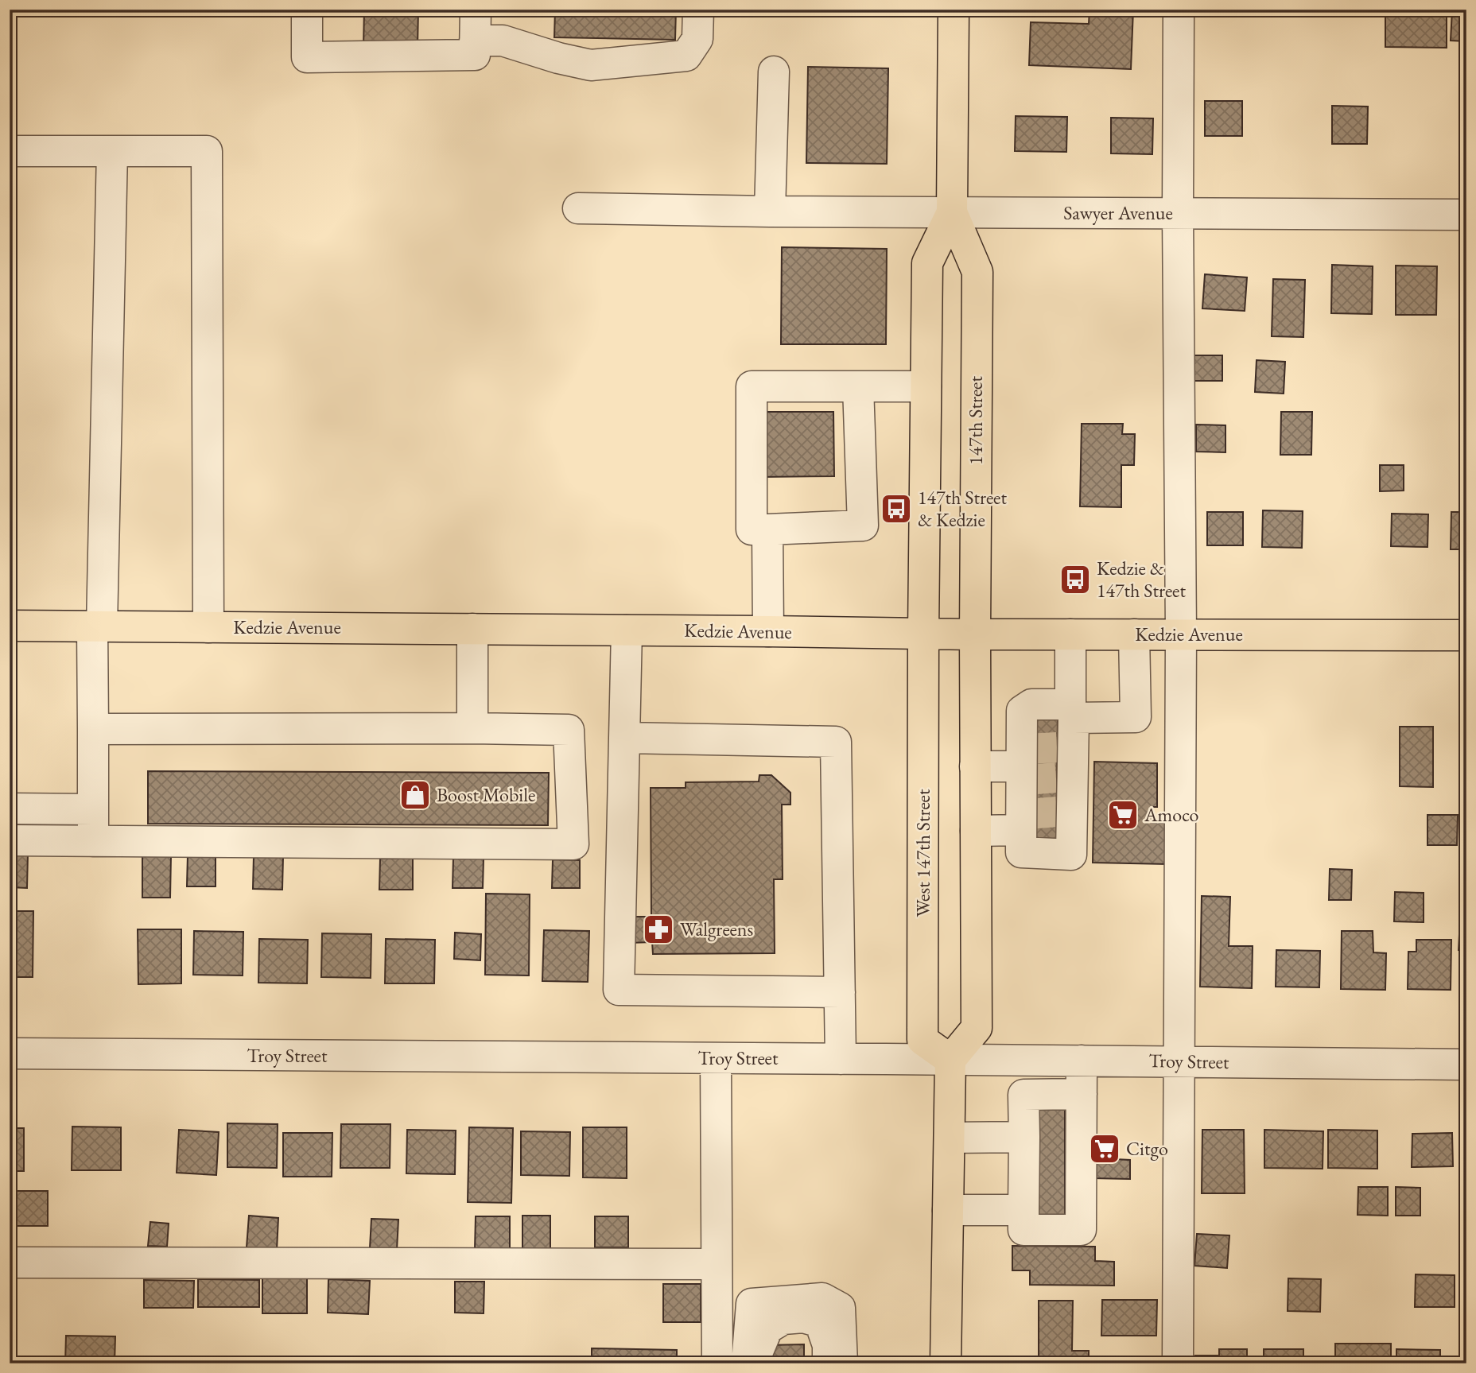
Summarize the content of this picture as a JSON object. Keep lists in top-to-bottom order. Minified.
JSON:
{"streets":{"main road":["147th Street","Kedzie Avenue","West 147th Street"],"street":["Sawyer Avenue","Troy Street"]},"crossings":[["Sawyer Avenue","147th Street"],["147th Street","Kedzie Avenue"],["147th Street","West 147th Street"],["Kedzie Avenue","West 147th Street"],["West 147th Street","Troy Street"]],"places":{"bus stop":["147th Street & Kedzie","Kedzie & 147th Street"],"shop":["Boost Mobile"],"supermarket":["Amoco","Citgo"],"pharmacy":["Walgreens"]}}
